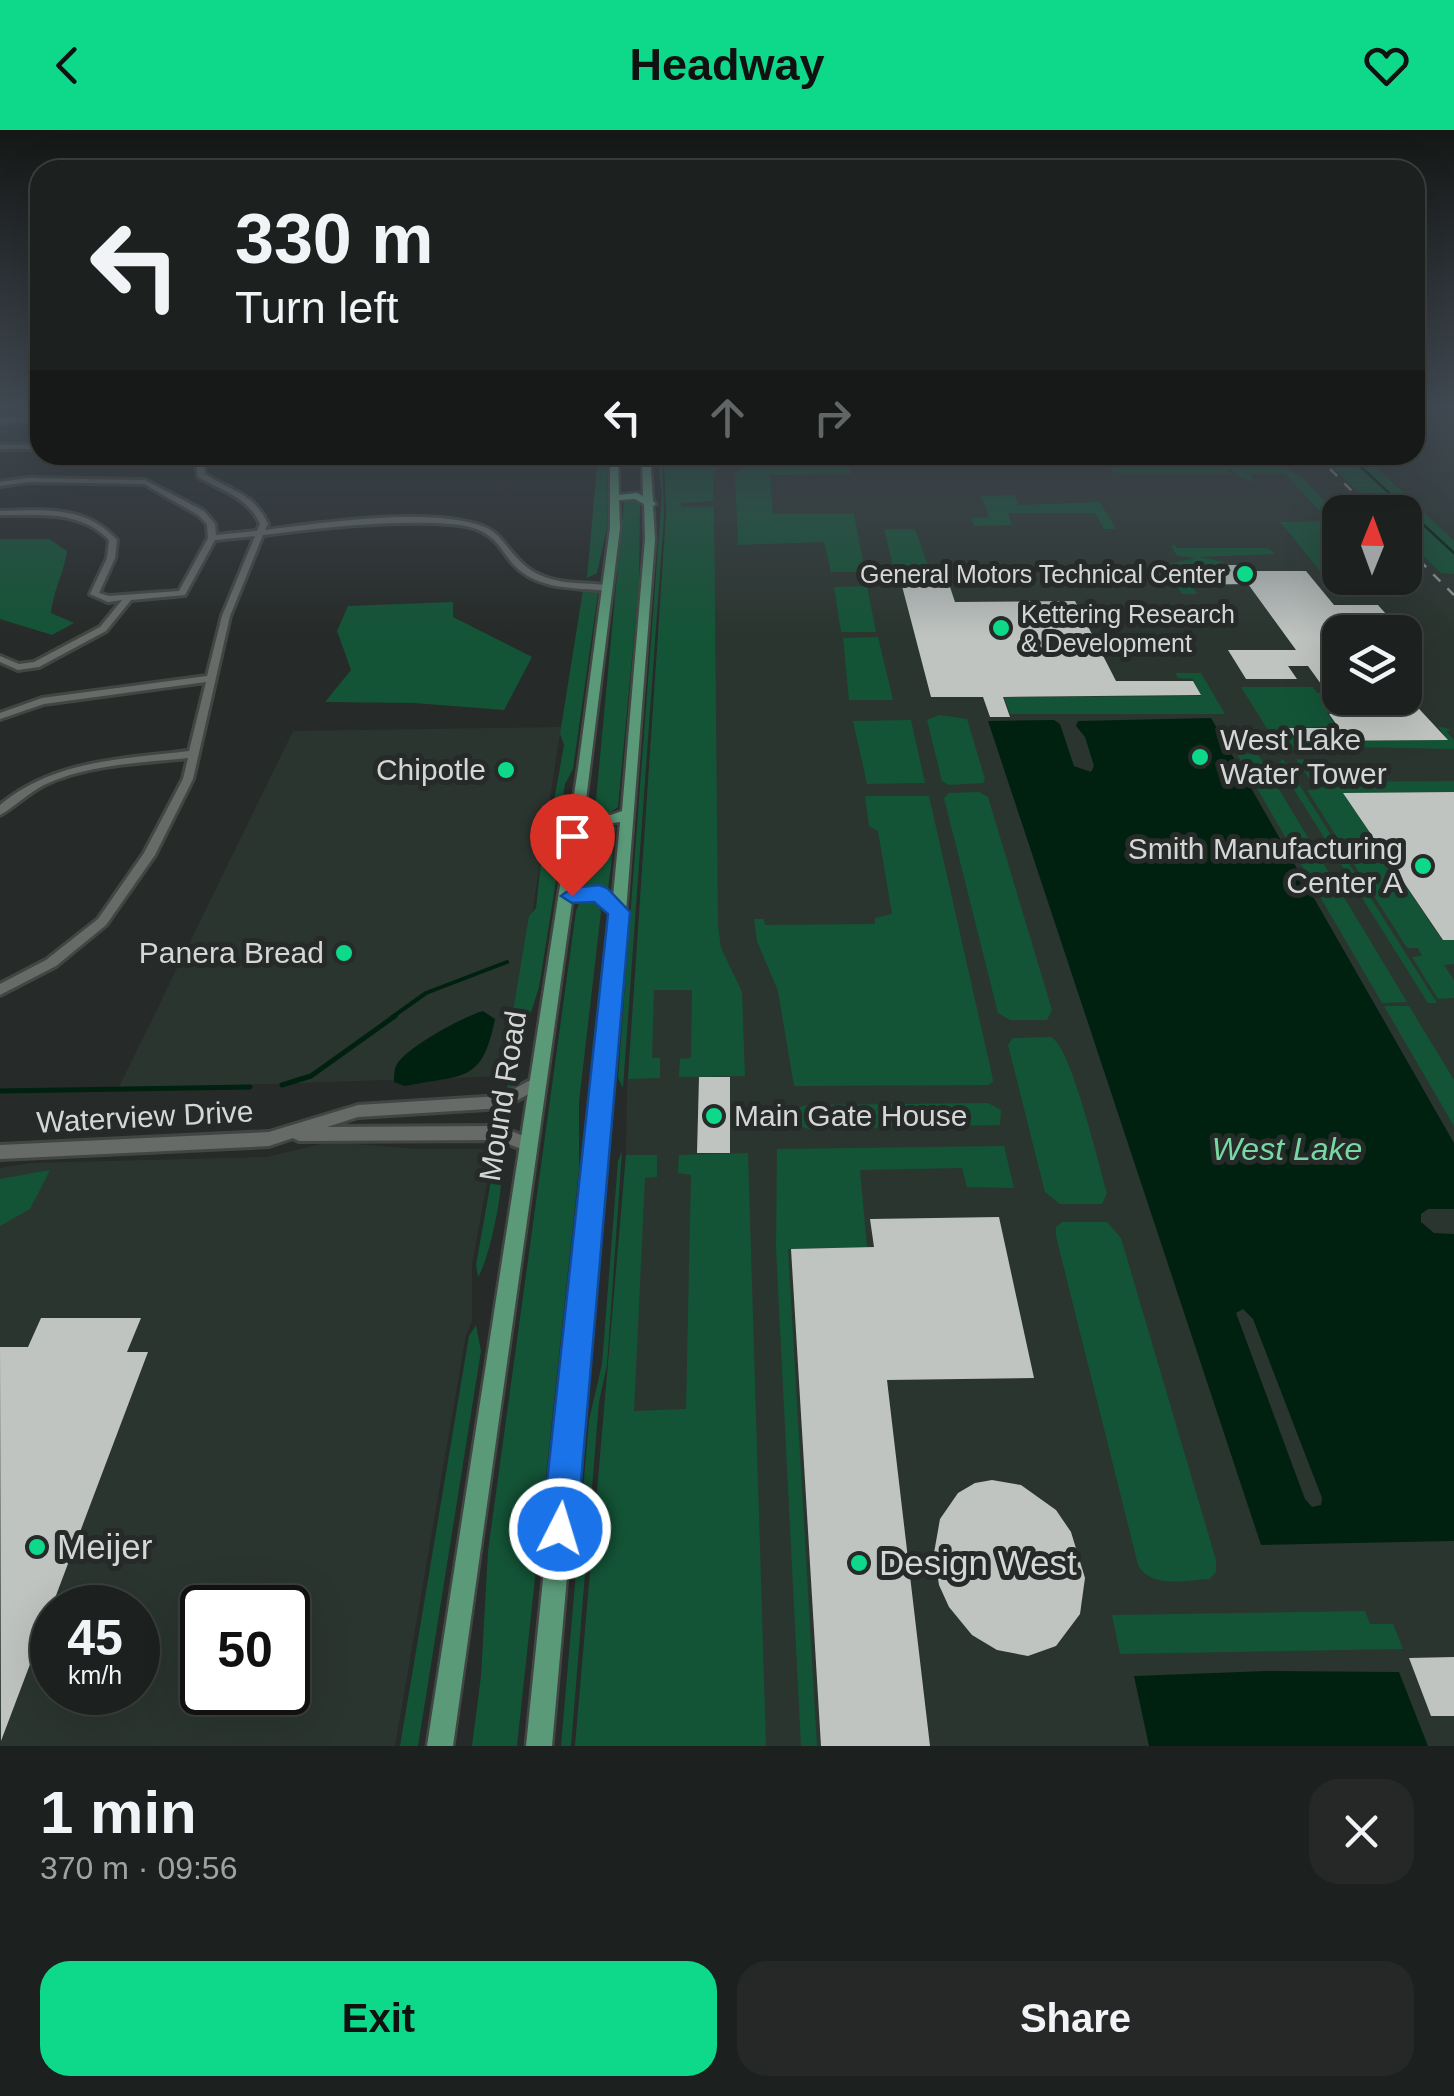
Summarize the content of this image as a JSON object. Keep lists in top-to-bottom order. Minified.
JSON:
{"streets":{"main road":["Mound Road"],"street":["Waterview Drive"]},"crossings":[["Mound Road","Waterview Drive"]],"water":["West Lake"],"places":["General Motors Technical Center","Kettering Research & Development","West Lake Water Tower","Chipotle","Smith Manufacturing Center A","Panera Bread","Main Gate House","Meijer","Design West"],"north":"top","page":{"header":"Headway","turn":["330 m","Turn left"],"speed":"45 km/h","limit":"50","heading":["1 min","370 m · 09:56"],"buttons":["Exit","Share"]}}
